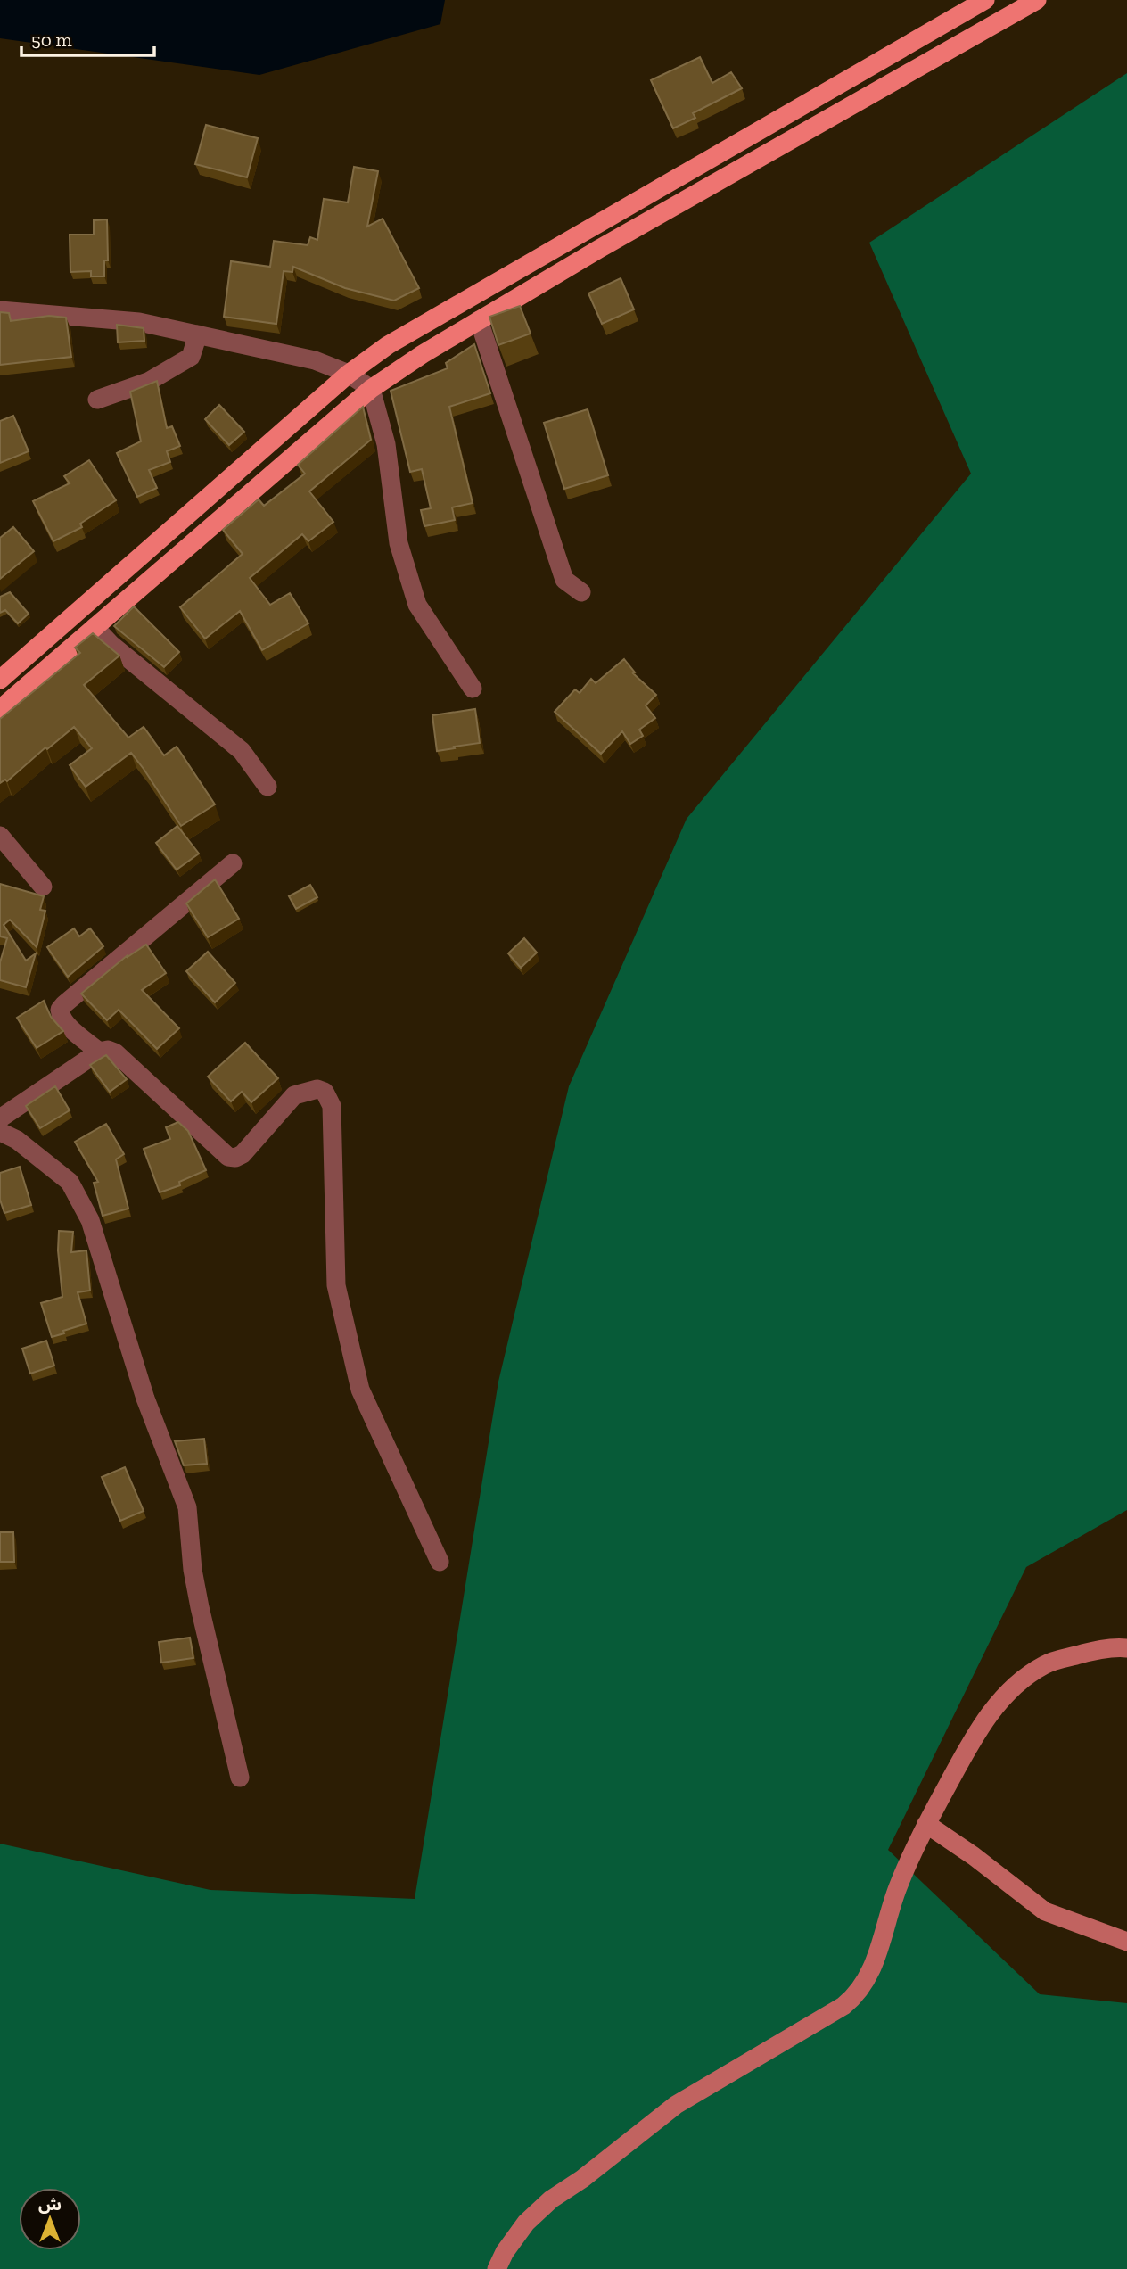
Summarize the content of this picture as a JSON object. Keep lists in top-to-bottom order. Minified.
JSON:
{"scale_bar":"50 m","north":"top"}
